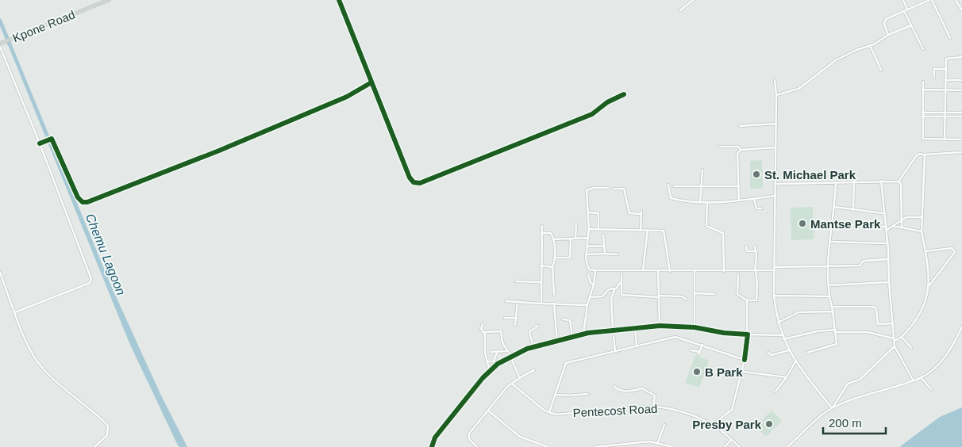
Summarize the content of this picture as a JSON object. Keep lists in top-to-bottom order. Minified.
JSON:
{"streets":{"main road":["Kpone Road"],"street":["Pentecost Road"]},"water":["Chemu Lagoon"],"places":["St. Michael Park","Mantse Park","B Park","Presby Park"],"scale_bar":"200 m"}
